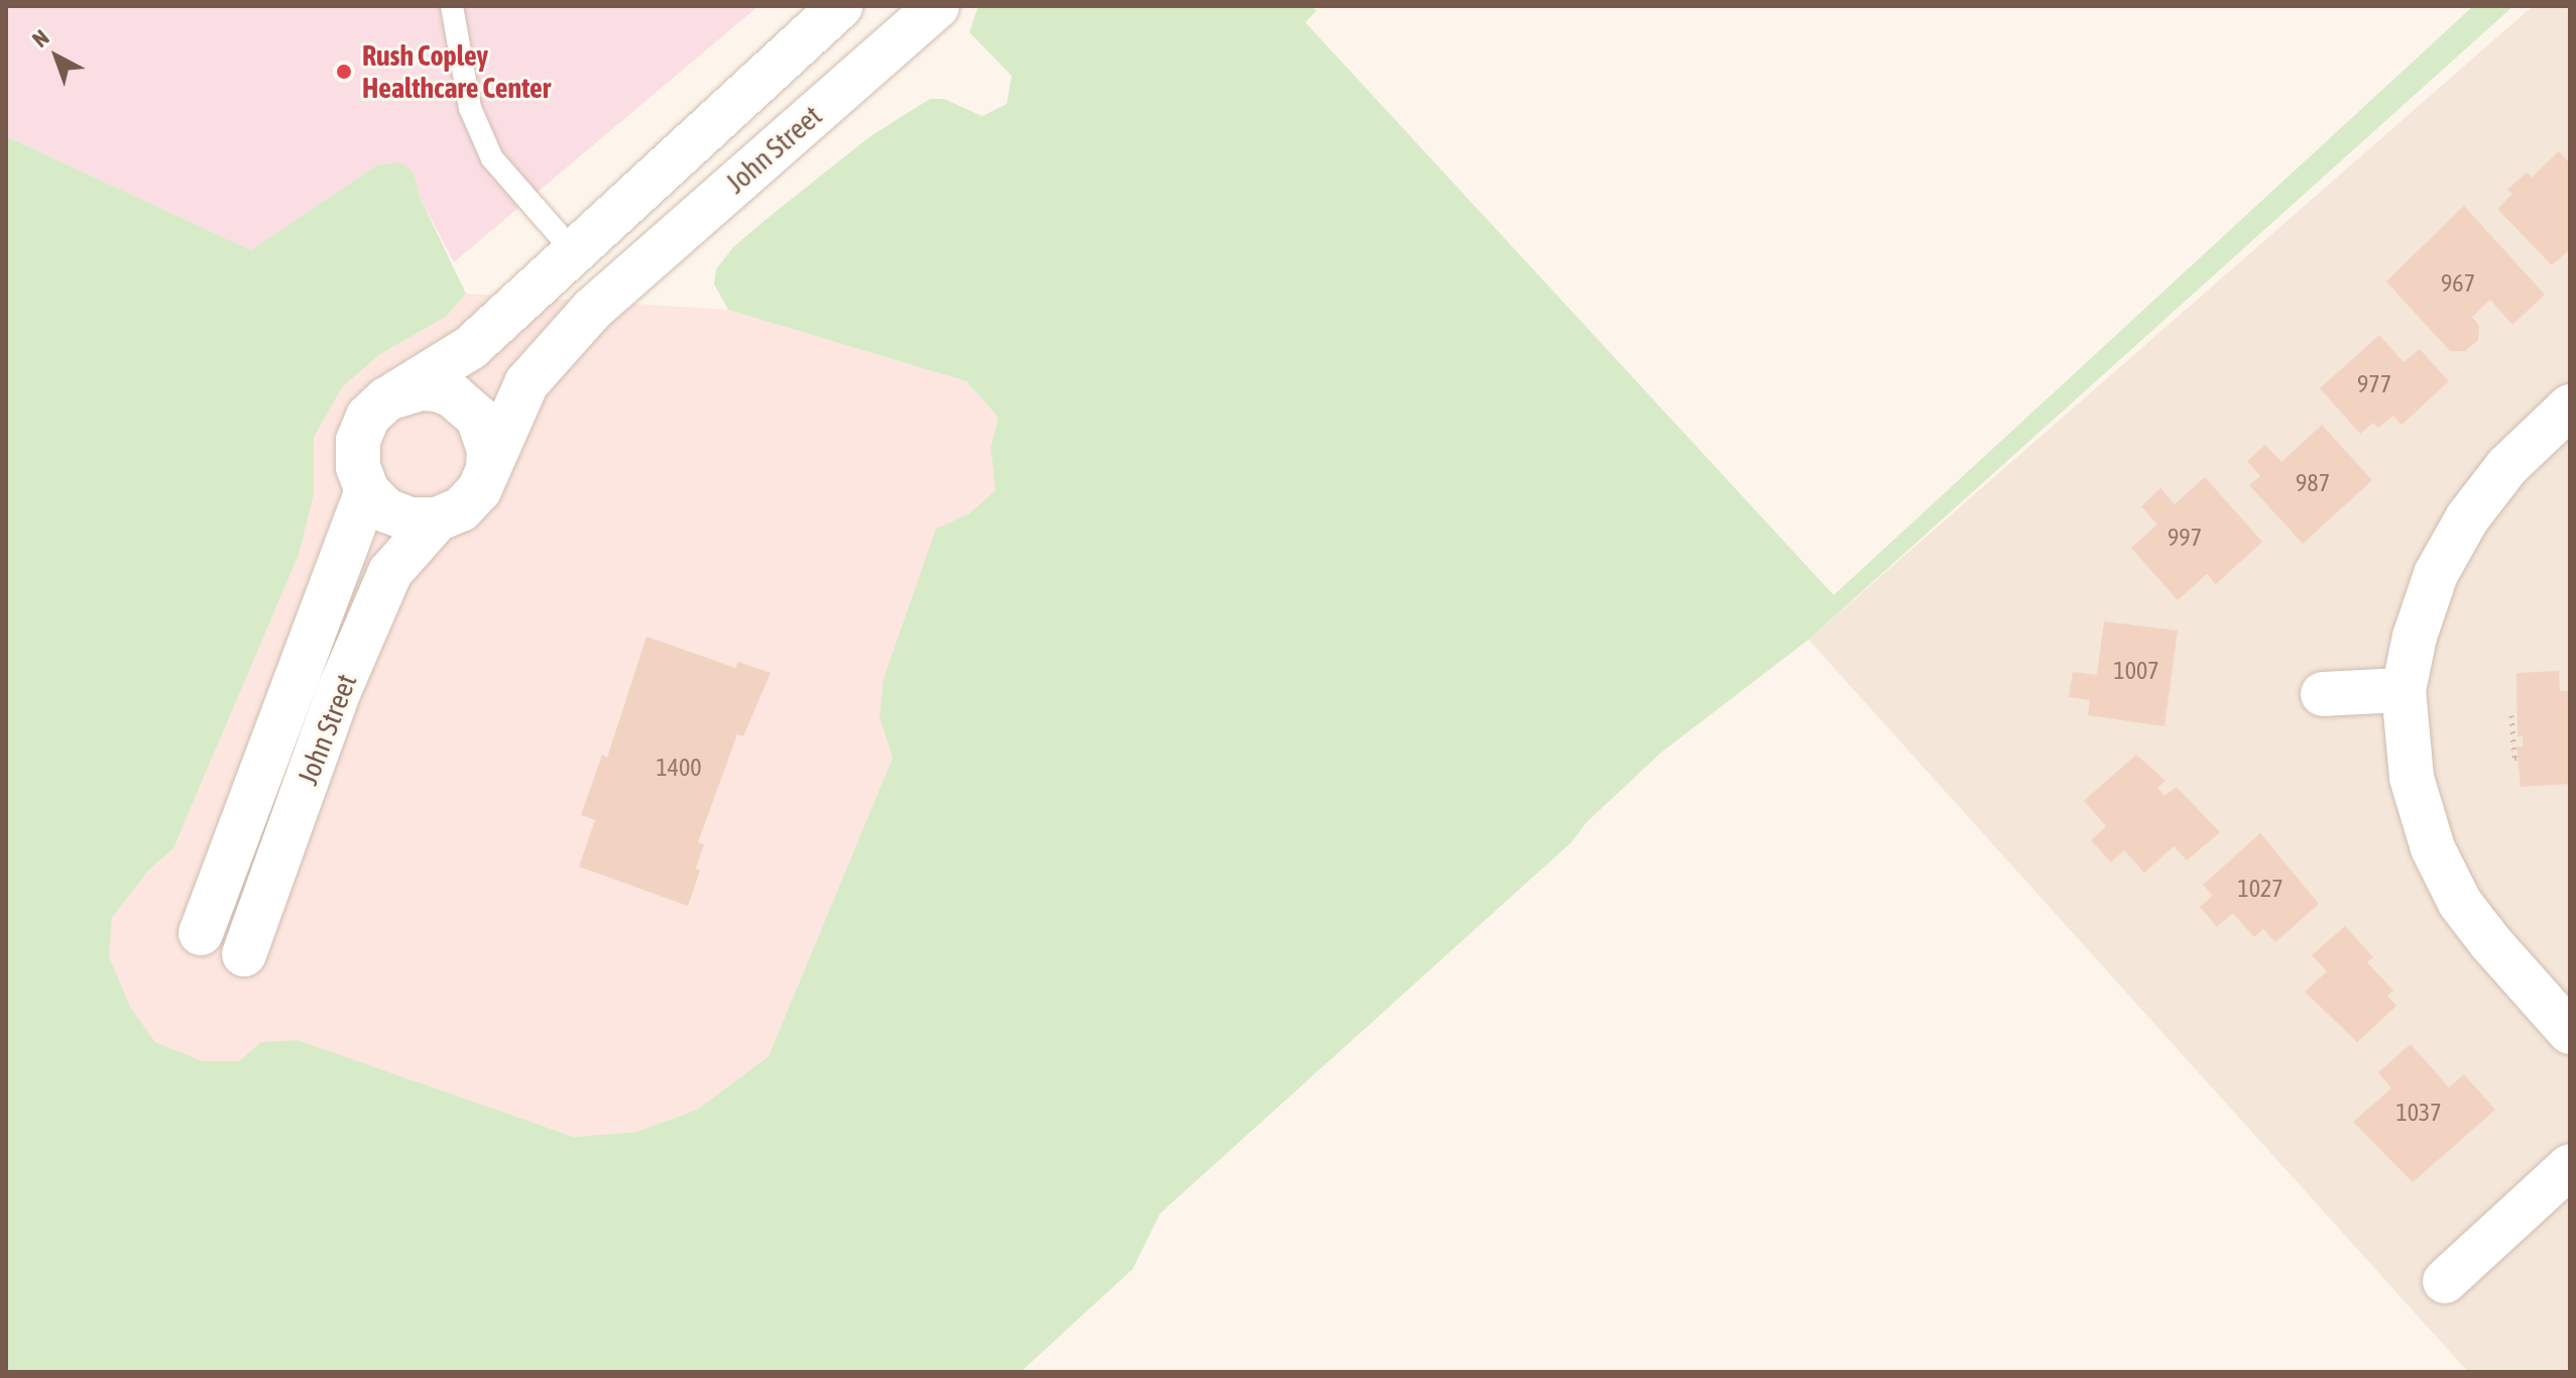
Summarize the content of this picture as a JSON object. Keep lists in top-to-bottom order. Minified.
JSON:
{"streets":{"street":["John Street"]},"places":["Rush Copley Healthcare Center"],"house_numbers":["967","977","987","997","1007","1400","1027","1037"],"north":"top left"}
